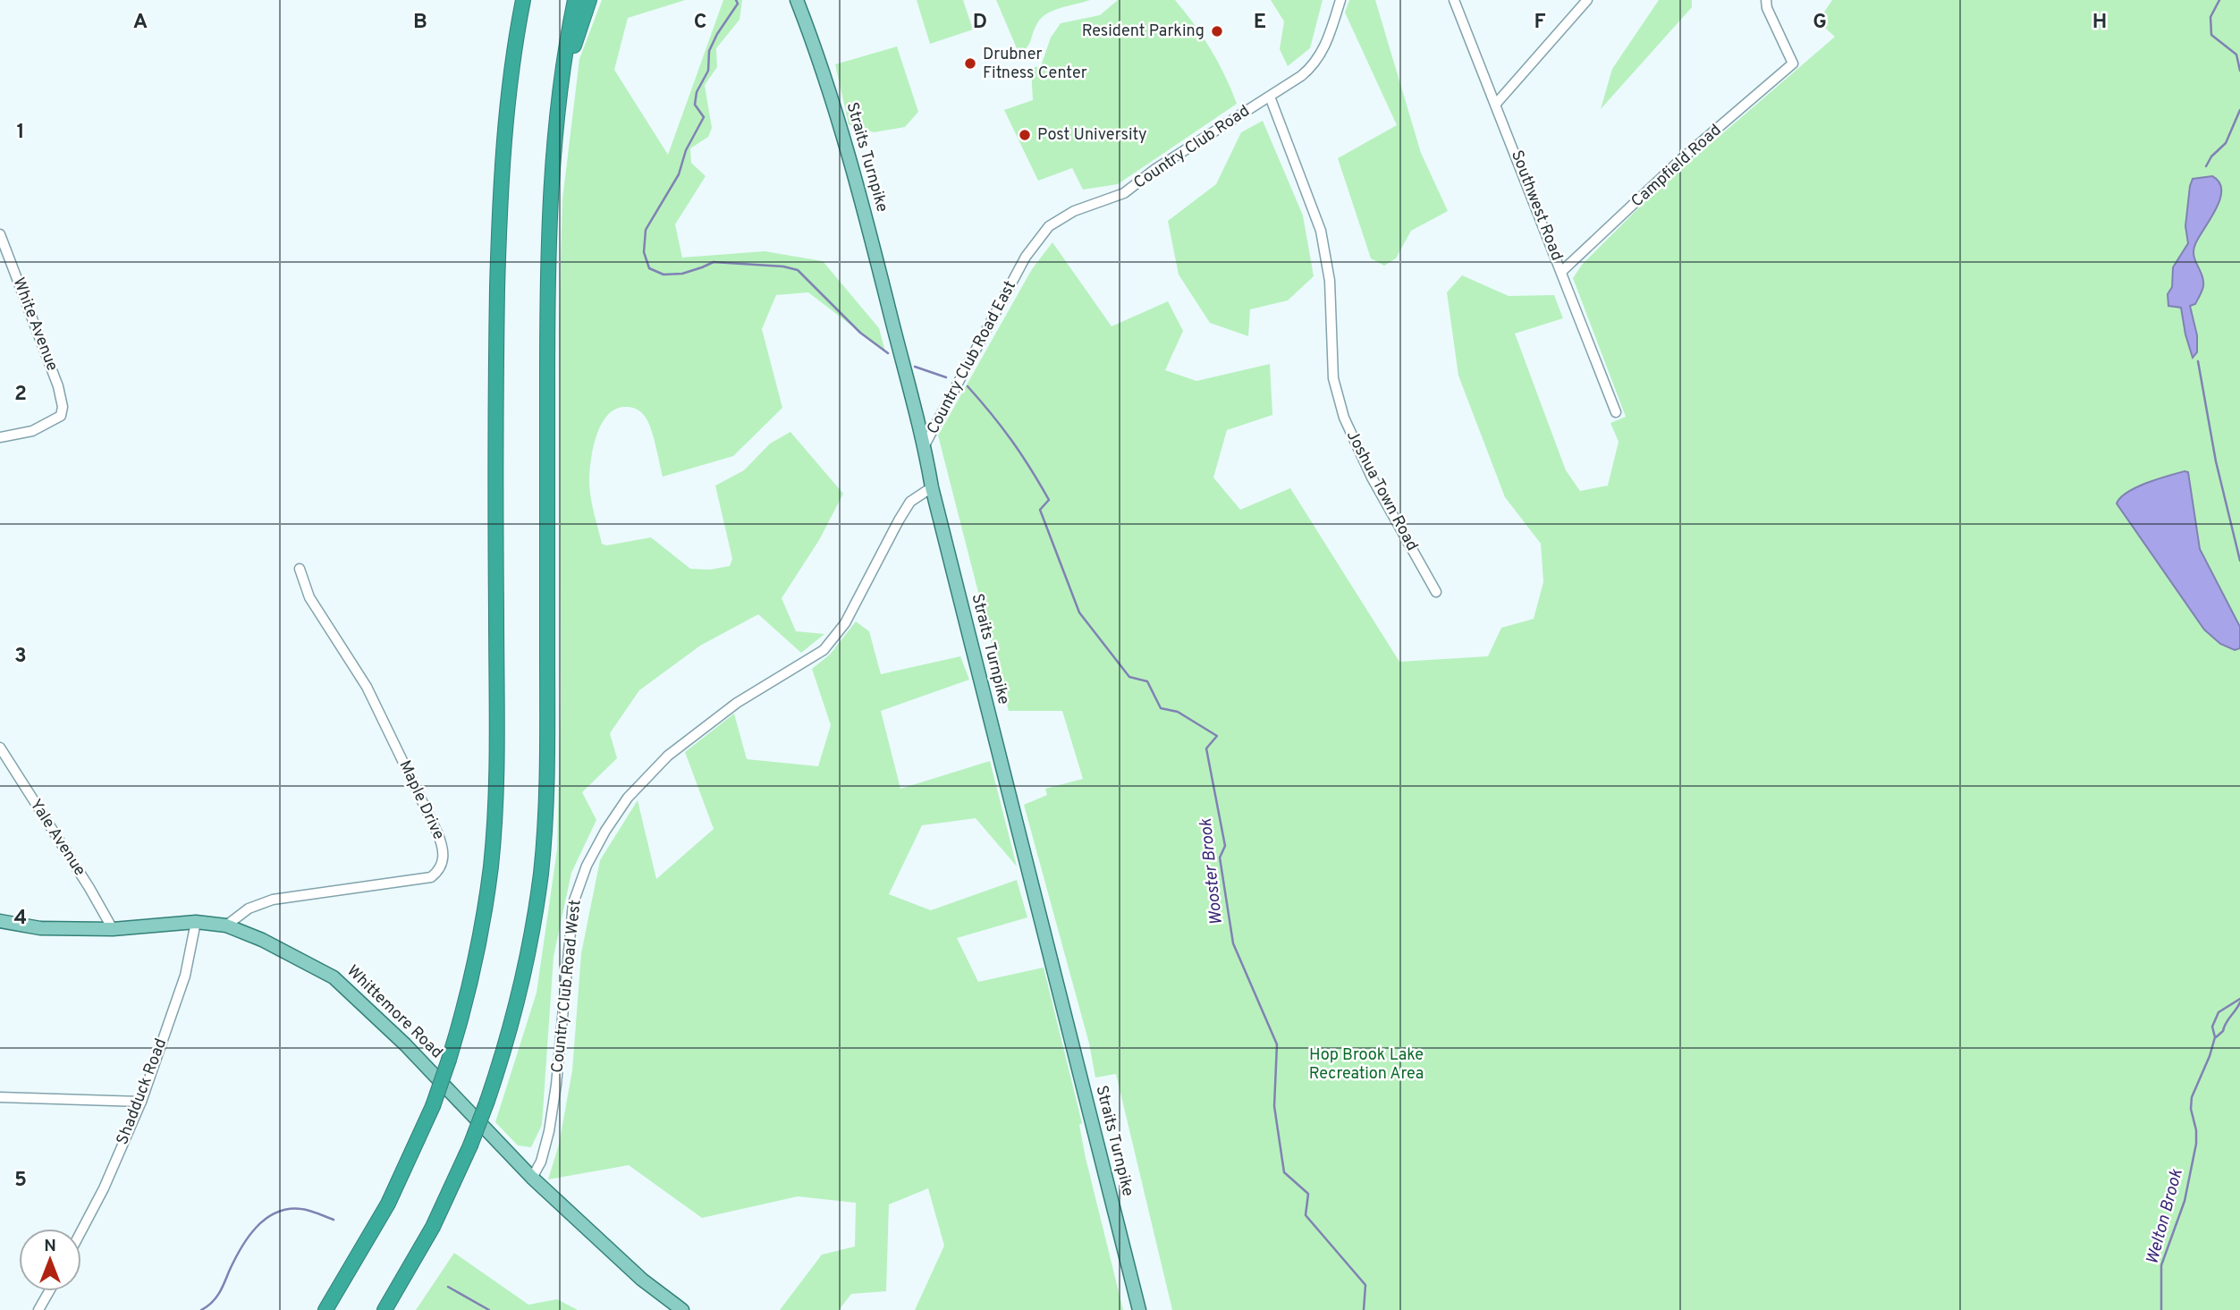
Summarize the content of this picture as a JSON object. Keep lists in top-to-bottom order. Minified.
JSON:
{"streets":{"main road":["Straits Turnpike","Whittemore Road"],"street":["Country Club Road","Campfield Road","Southwest Road","White Avenue","Country Club Road East","Joshua Town Road","Maple Drive","Yale Avenue","Country Club Road West","Shadduck Road"]},"crossings":[["Country Club Road","Country Club Road East"],["Country Club Road","Joshua Town Road"],["Straits Turnpike","Country Club Road East"],["Straits Turnpike","Country Club Road West"],["Campfield Road","Southwest Road"],["Maple Drive","Whittemore Road"],["Yale Avenue","Whittemore Road"],["Country Club Road West","Whittemore Road"],["Whittemore Road","Shadduck Road"]],"water":["Wooster Brook","Welton Brook"],"parks":["Hop Brook Lake Recreation Area"],"places":["Resident Parking","Drubner Fitness Center","Post University"],"north":"top","grid":{"columns":["A","B","C","D","E","F","G","H"],"rows":["1","2","3","4","5"]}}
